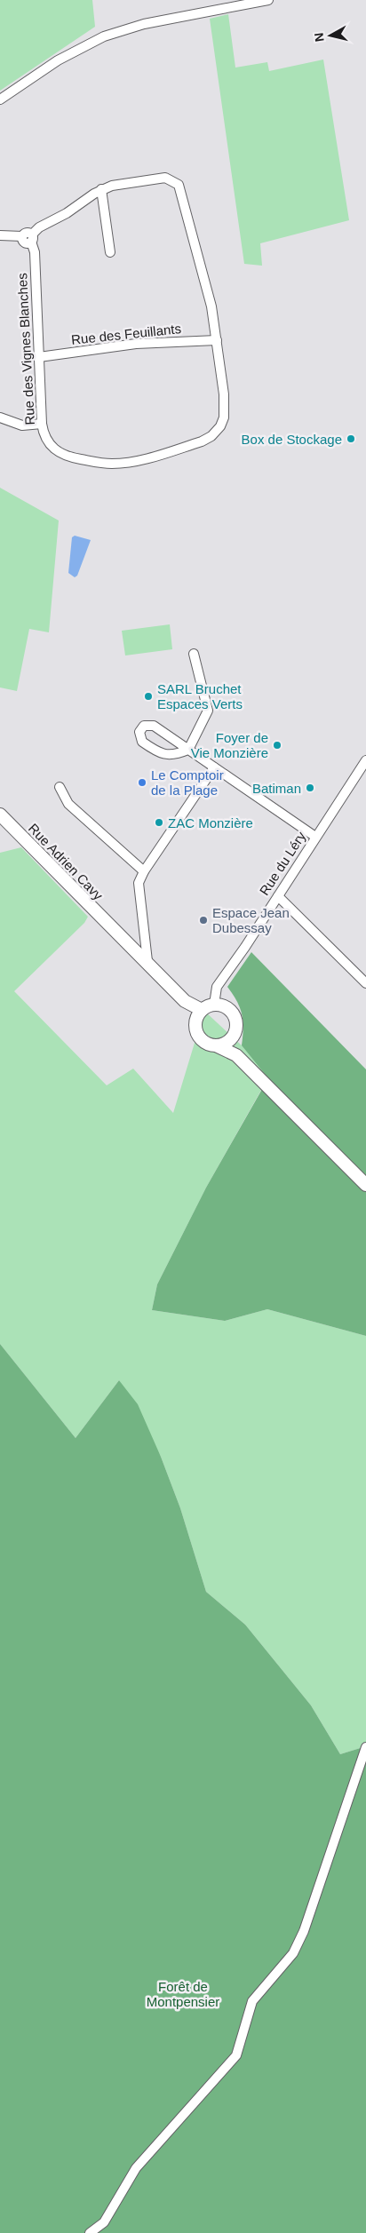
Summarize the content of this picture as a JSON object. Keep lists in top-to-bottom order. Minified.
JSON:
{"streets":{"main road":["Rue Adrien Cavy"],"street":["Rue des Feuillants","Rue des Vignes Blanches","Rue du Léry"]},"crossings":[["Rue des Feuillants","Rue des Vignes Blanches"],["Rue Adrien Cavy","Rue du Léry"]],"parks":["Forêt de Montpensier"],"places":["Box de Stockage","SARL Bruchet Espaces Verts","Foyer de Vie Monzière","Le Comptoir de la Plage","Batiman","ZAC Monzière","Espace Jean Dubessay"],"north":"left"}
